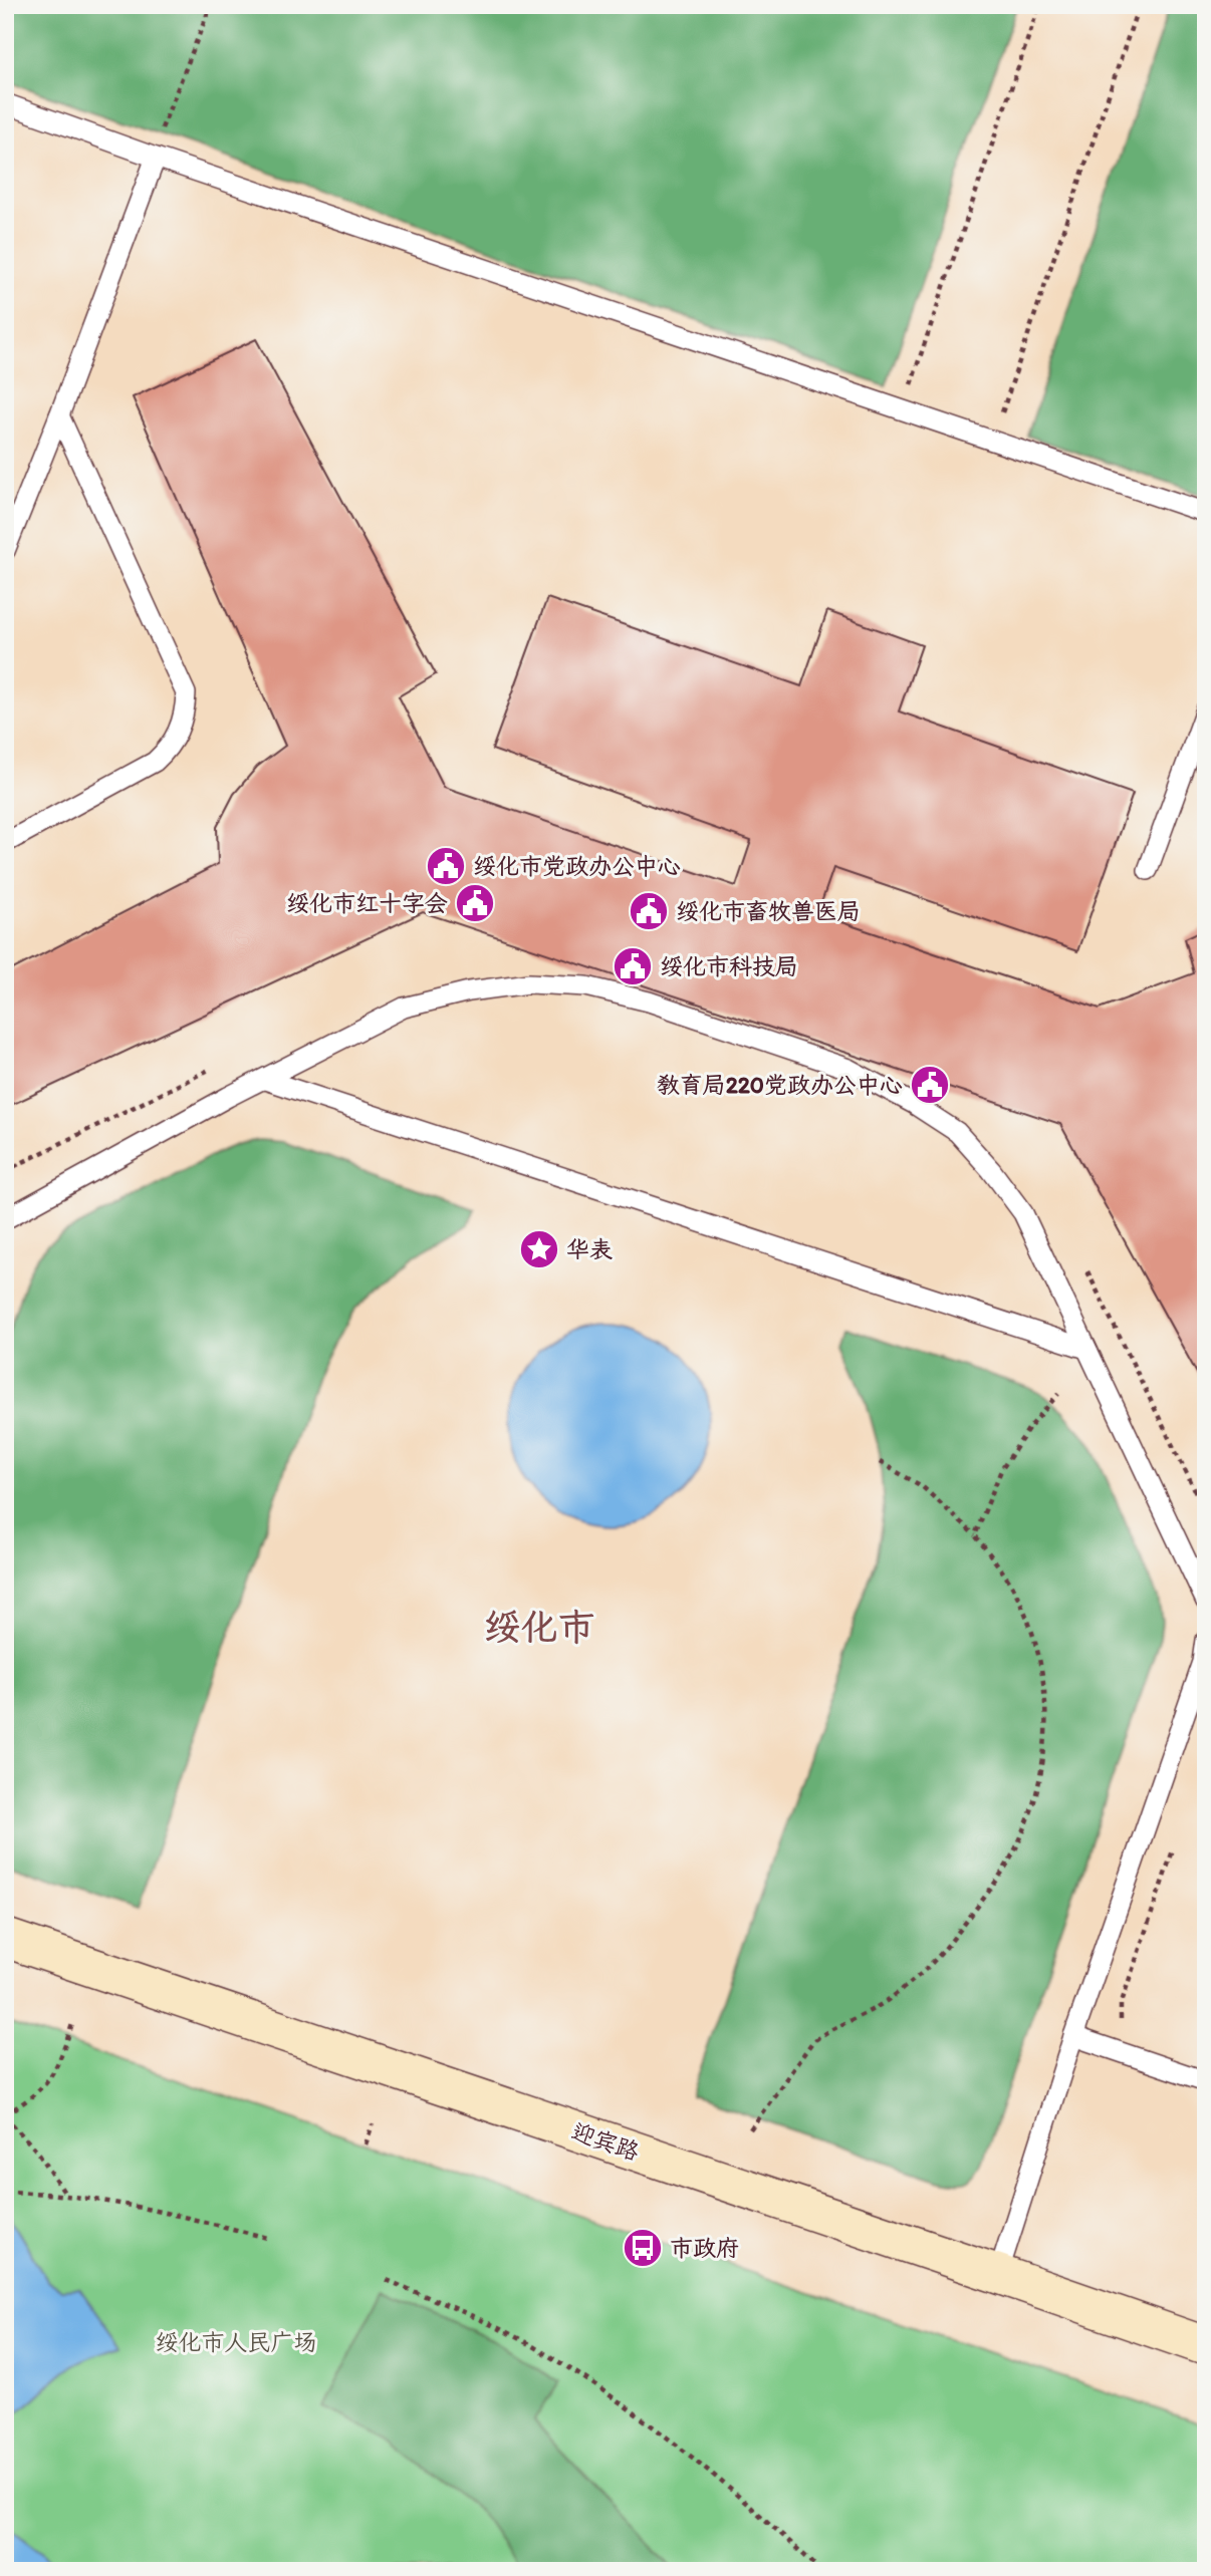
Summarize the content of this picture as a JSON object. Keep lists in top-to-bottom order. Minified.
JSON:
{"streets":{"main road":["迎宾路"]},"districts":["绥化市"],"parks":["绥化市人民广场"],"places":{"public building":["绥化市党政办公中心","绥化市红十字会","绥化市畜牧兽医局","绥化市科技局","教育局220党政办公中心"],"place":["华表"],"bus stop":["市政府"]}}
